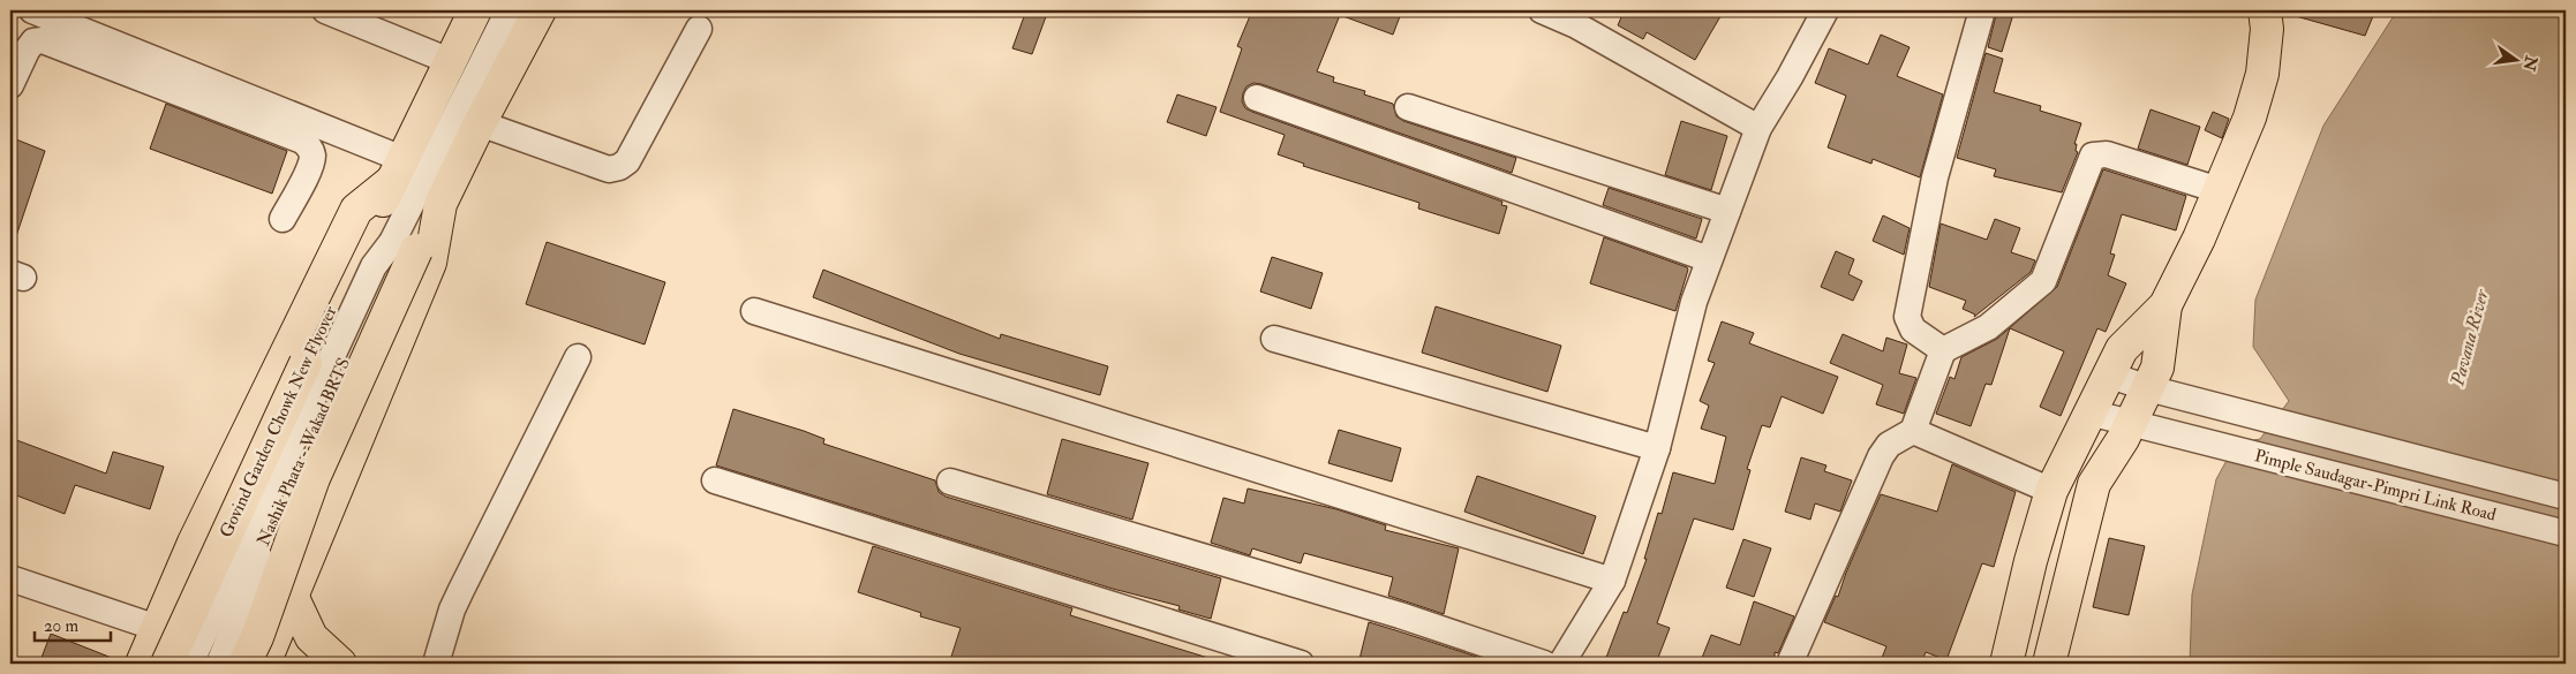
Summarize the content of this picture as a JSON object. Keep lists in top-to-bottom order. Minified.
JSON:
{"streets":{"main road":["Govind Garden Chowk New Flyover"],"street":["Nashik Phata - Wakad BRTS","Pimple Saudagar-Pimpri Link Road"]},"water":["Pavana River"],"scale_bar":"20 m","north":"right"}
